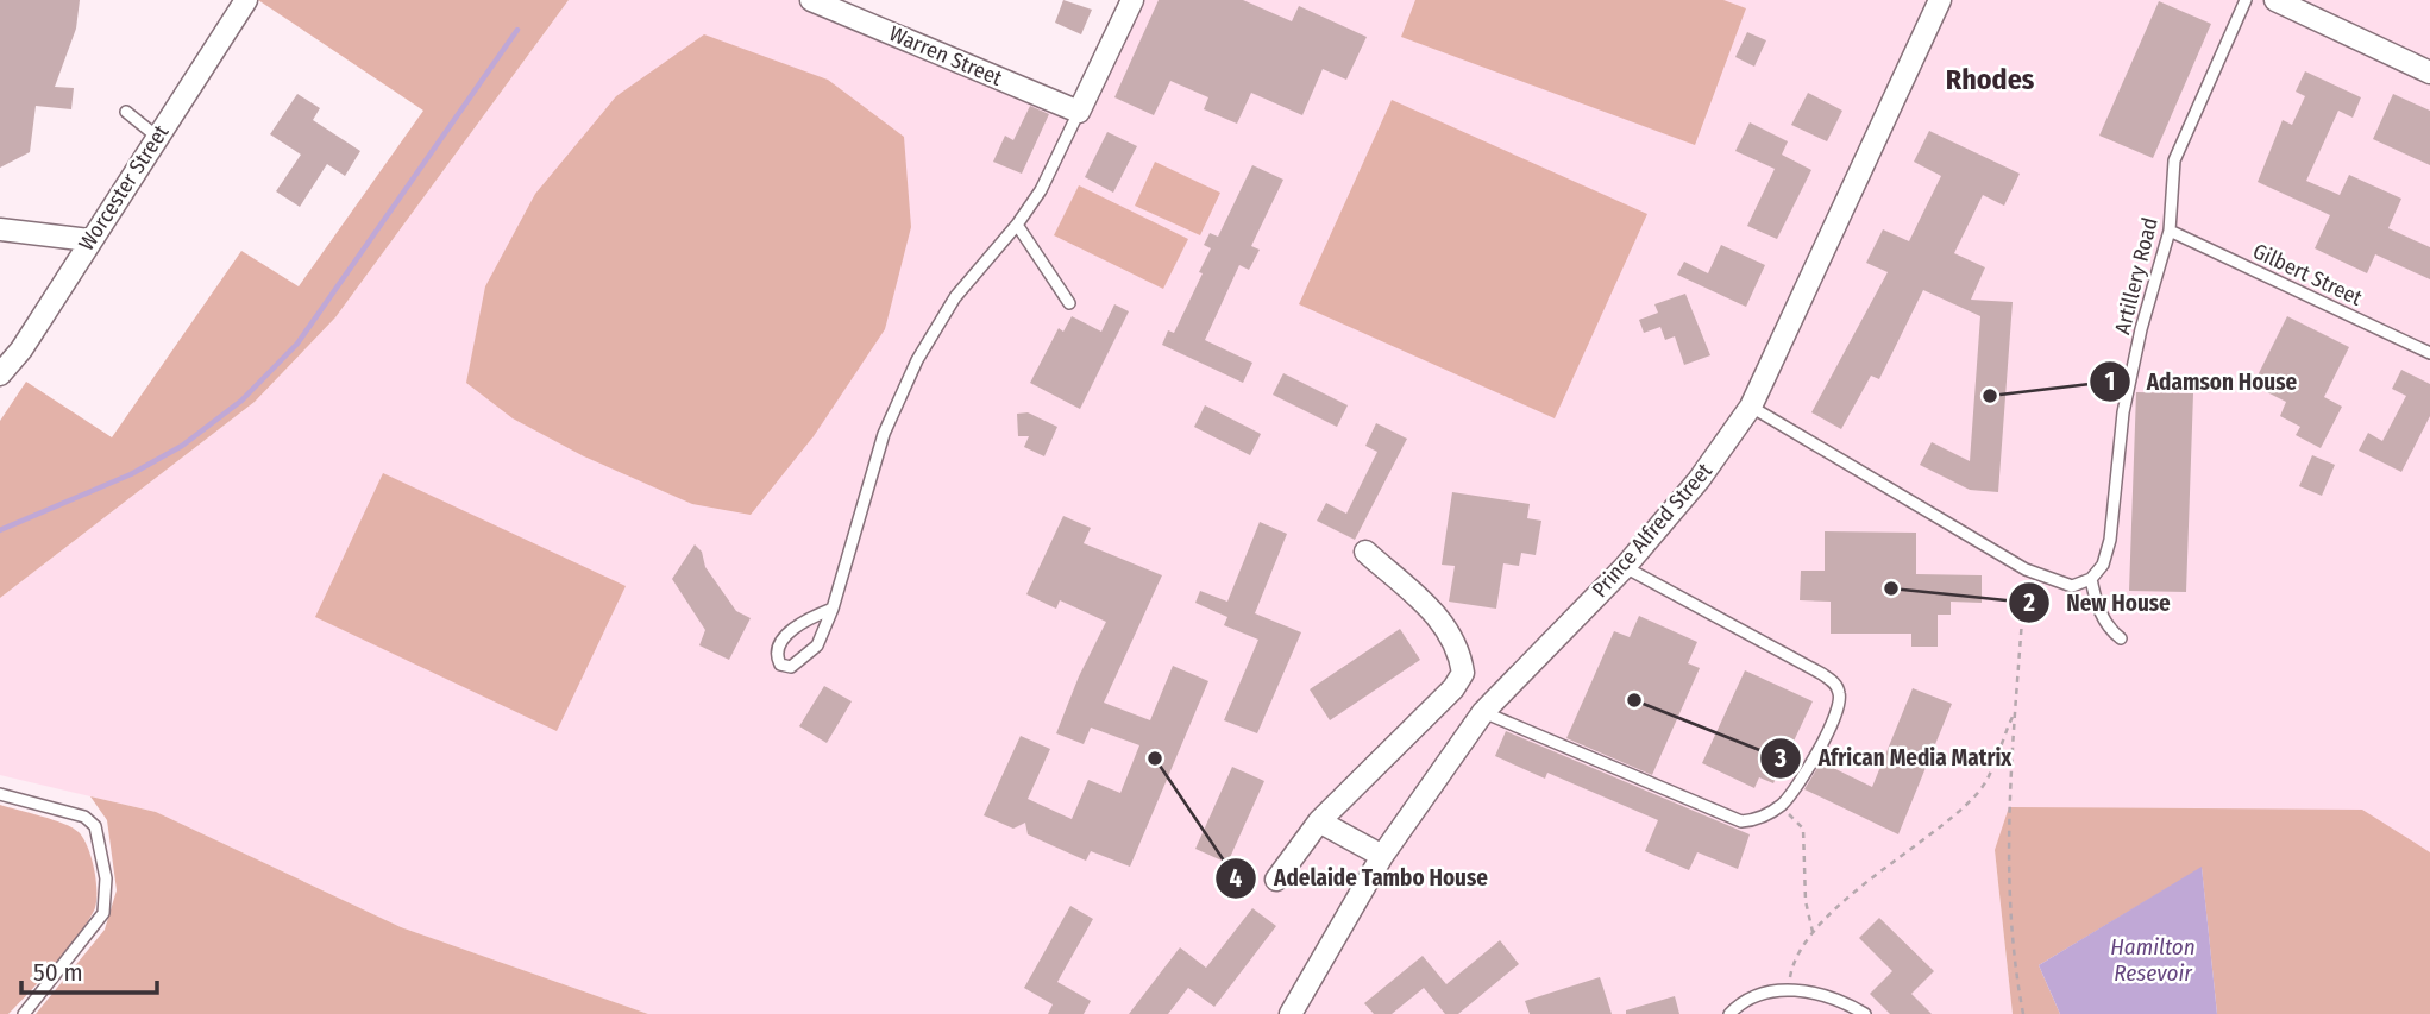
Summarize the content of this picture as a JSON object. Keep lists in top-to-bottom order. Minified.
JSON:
{"streets":{"street":["Warren Street","Worcester Street","Prince Alfred Street"],"lane":["Gilbert Street","Artillery Road"]},"crossings":[["Gilbert Street","Artillery Road"]],"districts":["Rhodes"],"water":["Hamilton Resevoir"],"places":["Adamson House","New House","African Media Matrix","Adelaide Tambo House"],"scale_bar":"50 m"}
